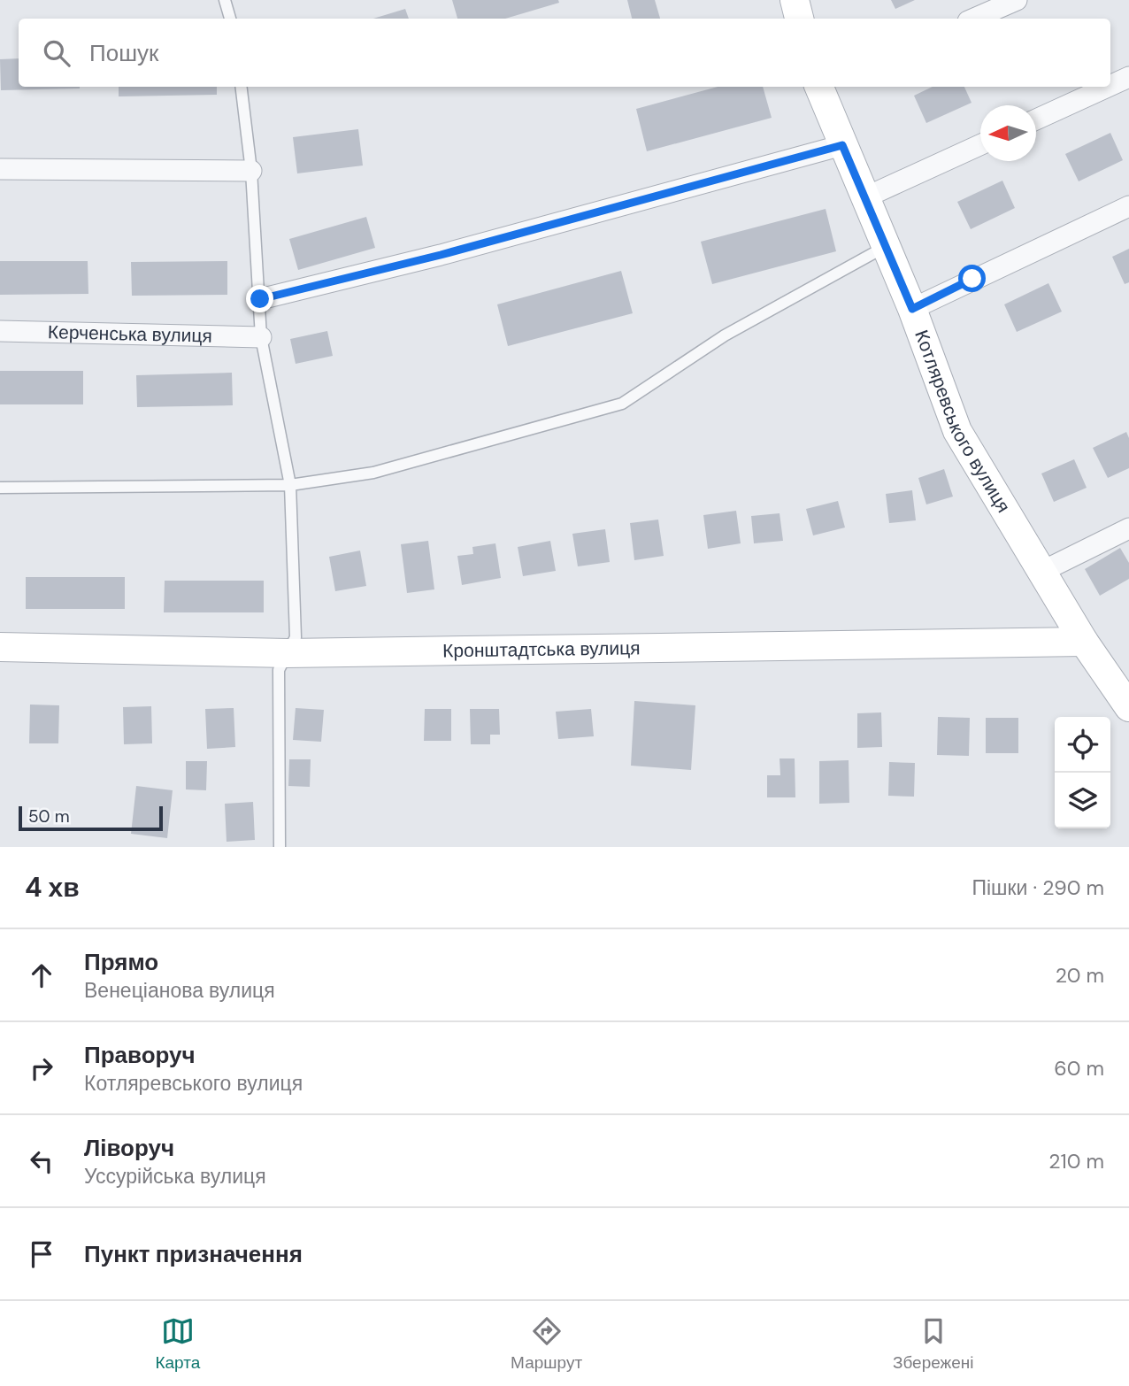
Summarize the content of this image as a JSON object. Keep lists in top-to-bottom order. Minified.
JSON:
{"streets":{"street":["Керченська вулиця","Котляревського вулиця","Кронштадтська вулиця"]},"crossings":[["Котляревського вулиця","Кронштадтська вулиця"]],"scale_bar":"50 m","north":"left","page":{"search":"Пошук","scale":"50 m","heading":["4 хв","Пішки · 290 m"],"list":[["Прямо","Венеціанова вулиця","20 m"],["Праворуч","Котляревського вулиця","60 m"],["Ліворуч","Уссурійська вулиця","210 m"],"Пункт призначення"],"nav":["Карта","Маршрут","Збережені"]}}
